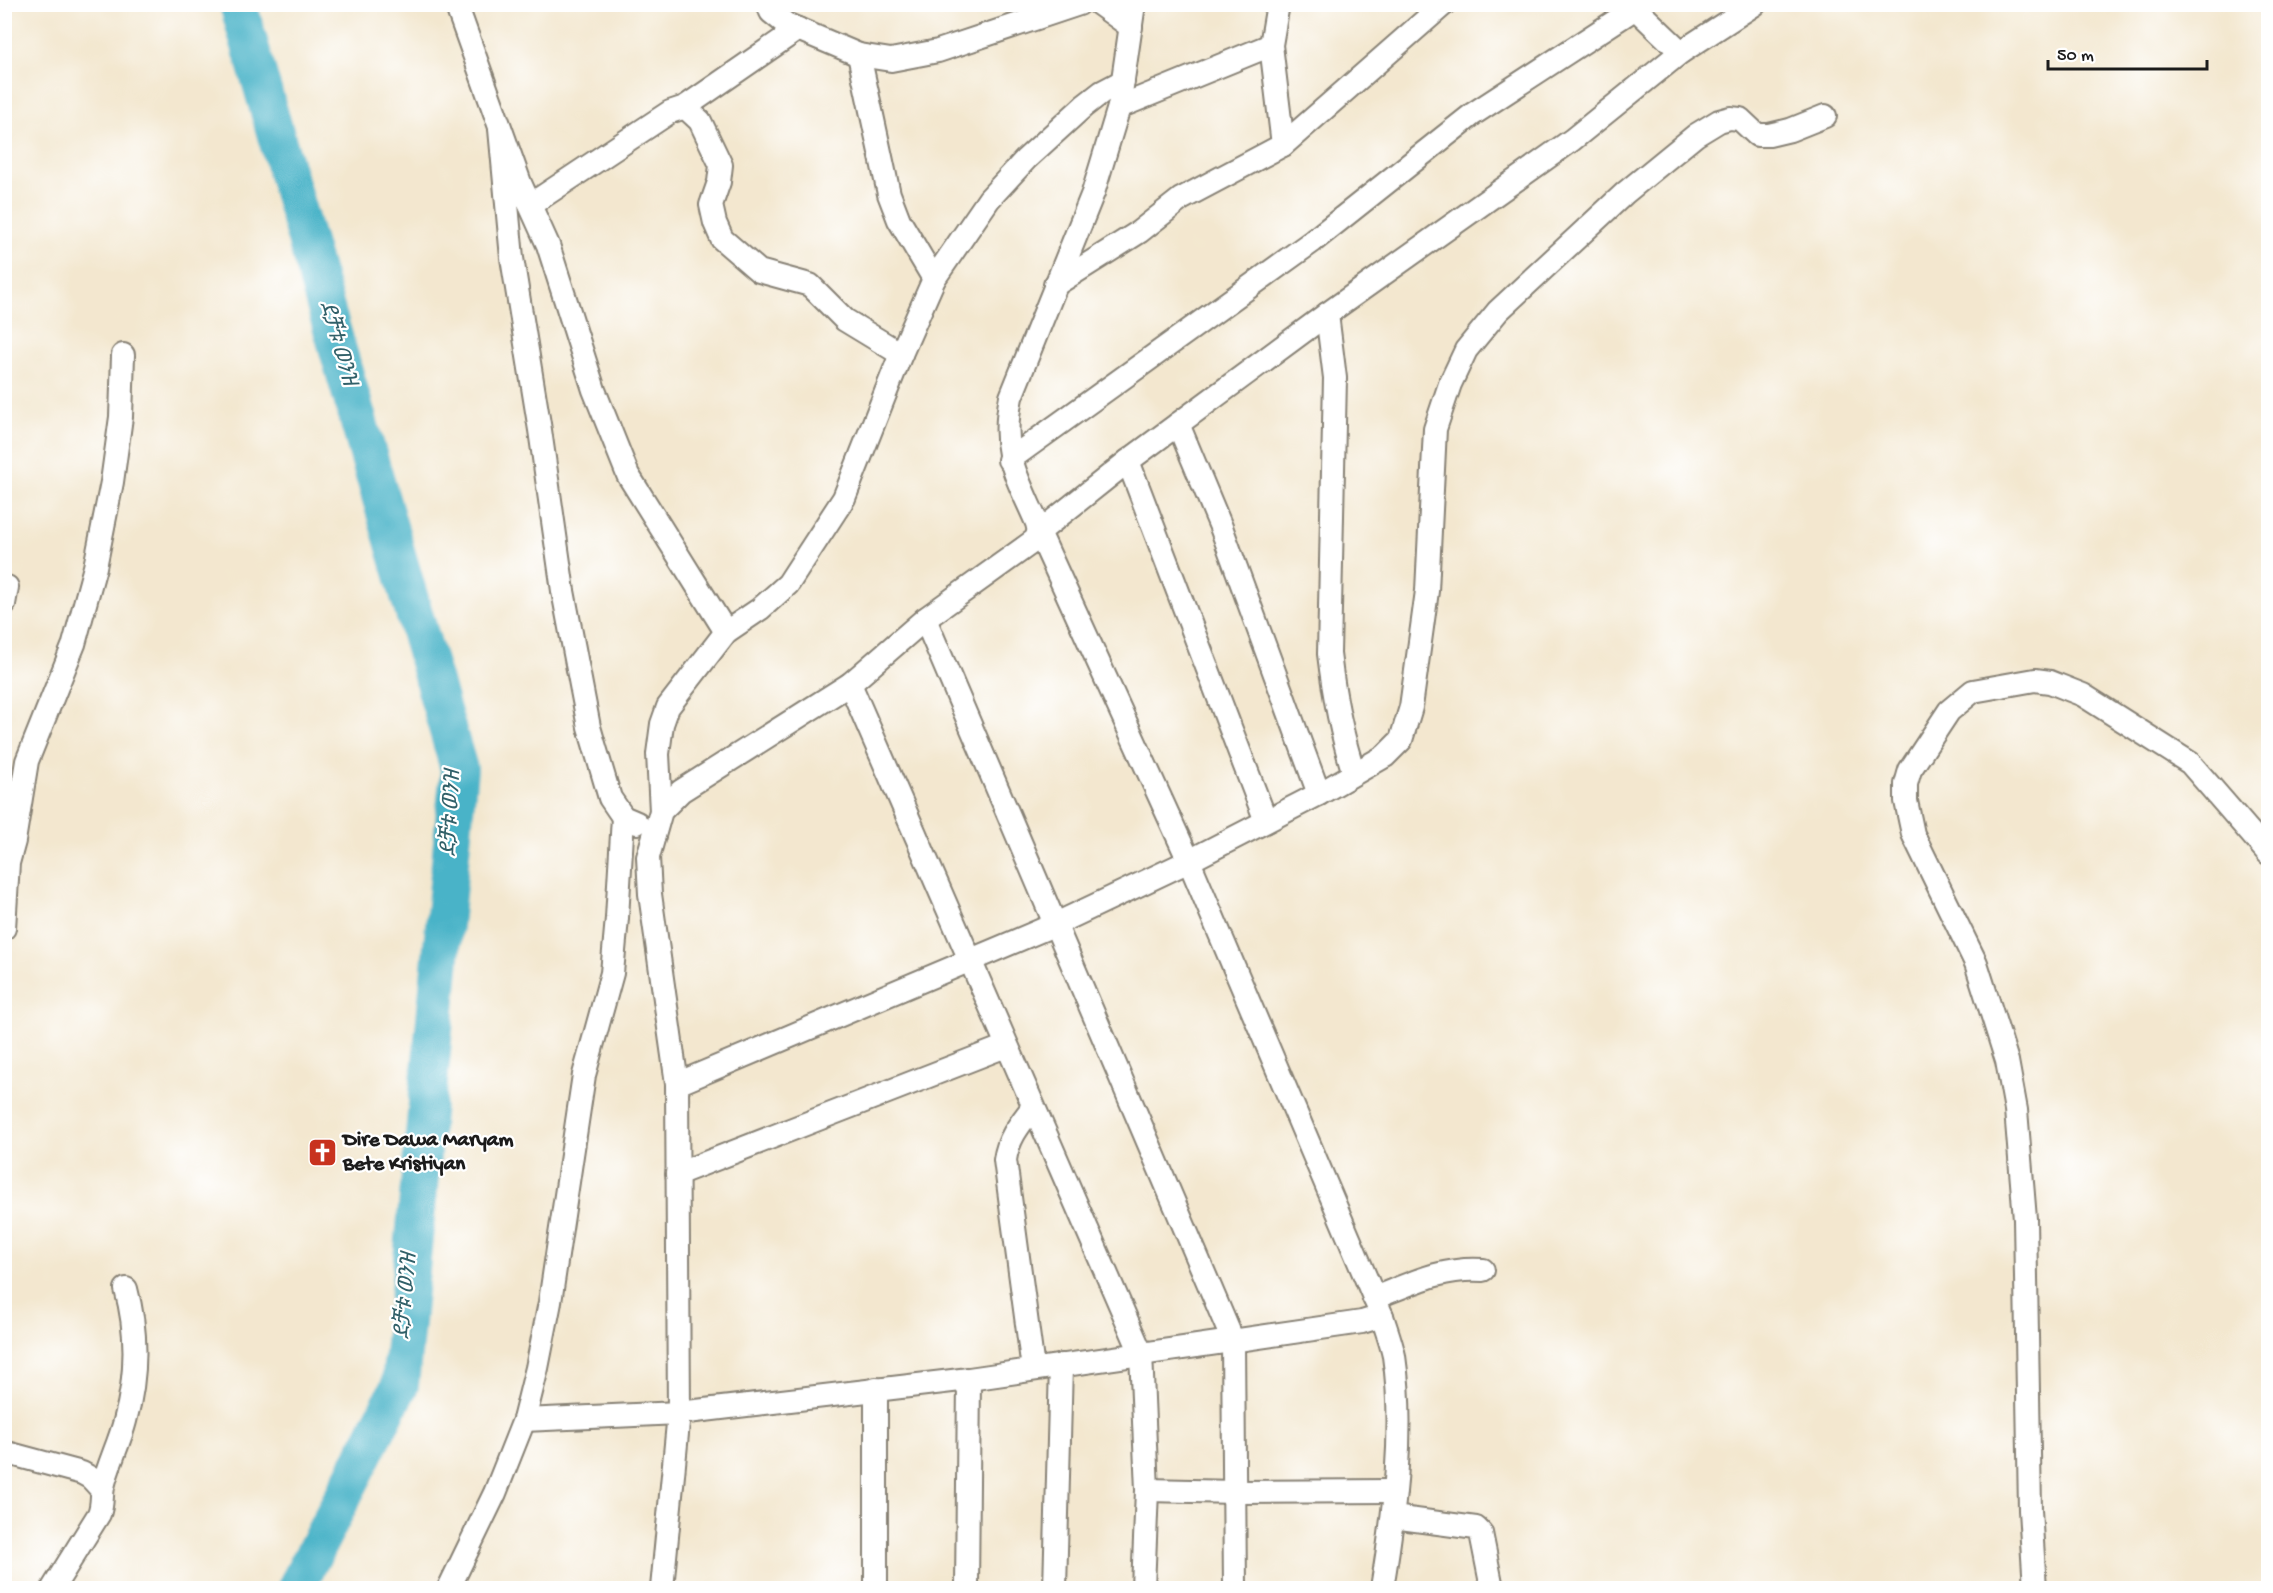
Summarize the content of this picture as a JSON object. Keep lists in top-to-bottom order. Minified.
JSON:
{"water":["ደቻቱ ወንዝ"],"places":{"church":["Dire Dawa Maryam Bete Kristiyan"]},"scale_bar":"50 m"}
